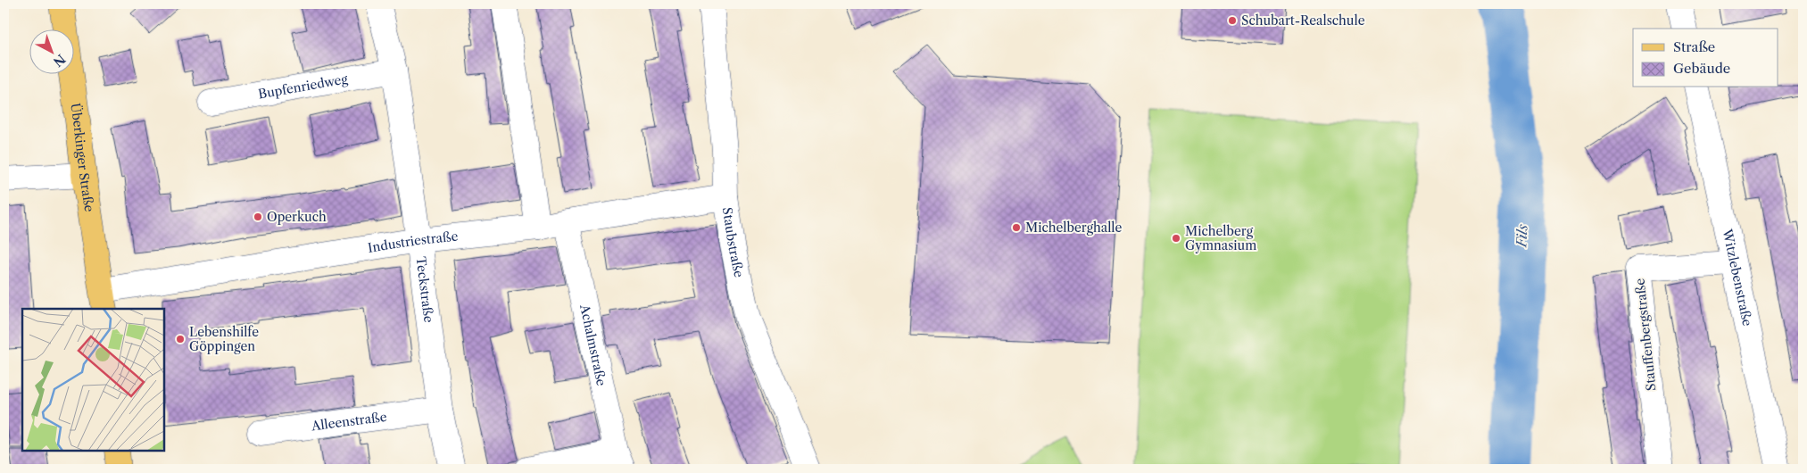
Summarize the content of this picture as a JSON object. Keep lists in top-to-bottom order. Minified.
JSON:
{"streets":{"main road":["Überkinger Straße"],"street":["Bupfenriedweg","Industriestraße","Staubstraße","Witzlebenstraße","Teckstraße","Stauffenbergstraße","Achalmstraße","Alleenstraße"]},"crossings":[["Bupfenriedweg","Teckstraße"],["Überkinger Straße","Industriestraße"],["Industriestraße","Staubstraße"],["Industriestraße","Teckstraße"],["Industriestraße","Achalmstraße"],["Witzlebenstraße","Stauffenbergstraße"],["Teckstraße","Alleenstraße"]],"water":["Fils"],"places":["Schubart-Realschule","Operkuch","Michelberghalle","Michelberg Gymnasium","Lebenshilfe Göppingen"],"legend":["Straße","Gebäude"],"north":"bottom right"}
